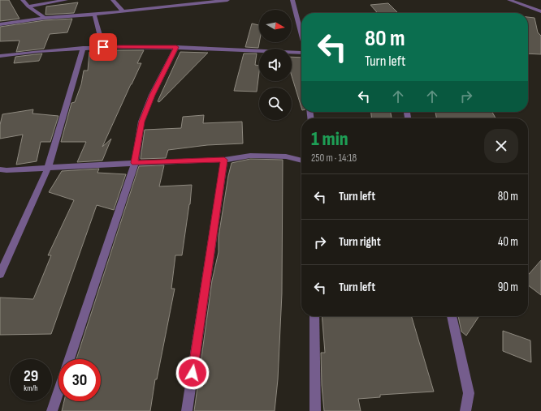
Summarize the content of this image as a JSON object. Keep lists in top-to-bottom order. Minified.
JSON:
{"north":"right","page":{"turn":["80 m","Turn left"],"heading":["1 min","250 m · 14:18"],"list":[{"name":"Turn left","value":"80 m"},{"name":"Turn right","value":"40 m"},{"name":"Turn left","value":"90 m"}],"speed":"29 km/h","limit":"30"}}
